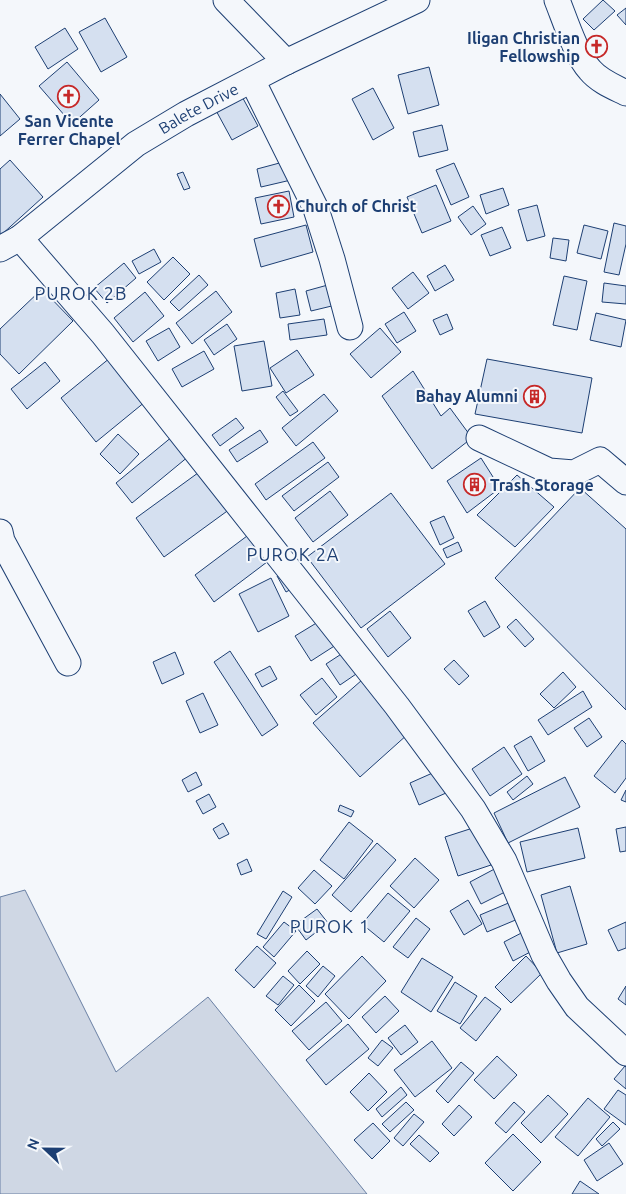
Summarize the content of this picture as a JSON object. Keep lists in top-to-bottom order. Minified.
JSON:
{"streets":{"street":["Balete Drive"]},"districts":["PUROK 2B","PUROK 2A","PUROK 1"],"places":{"church":["Iligan Christian Fellowship","San Vicente Ferrer Chapel","Church of Christ"],"building":["Bahay Alumni","Trash Storage"]},"north":"left"}
